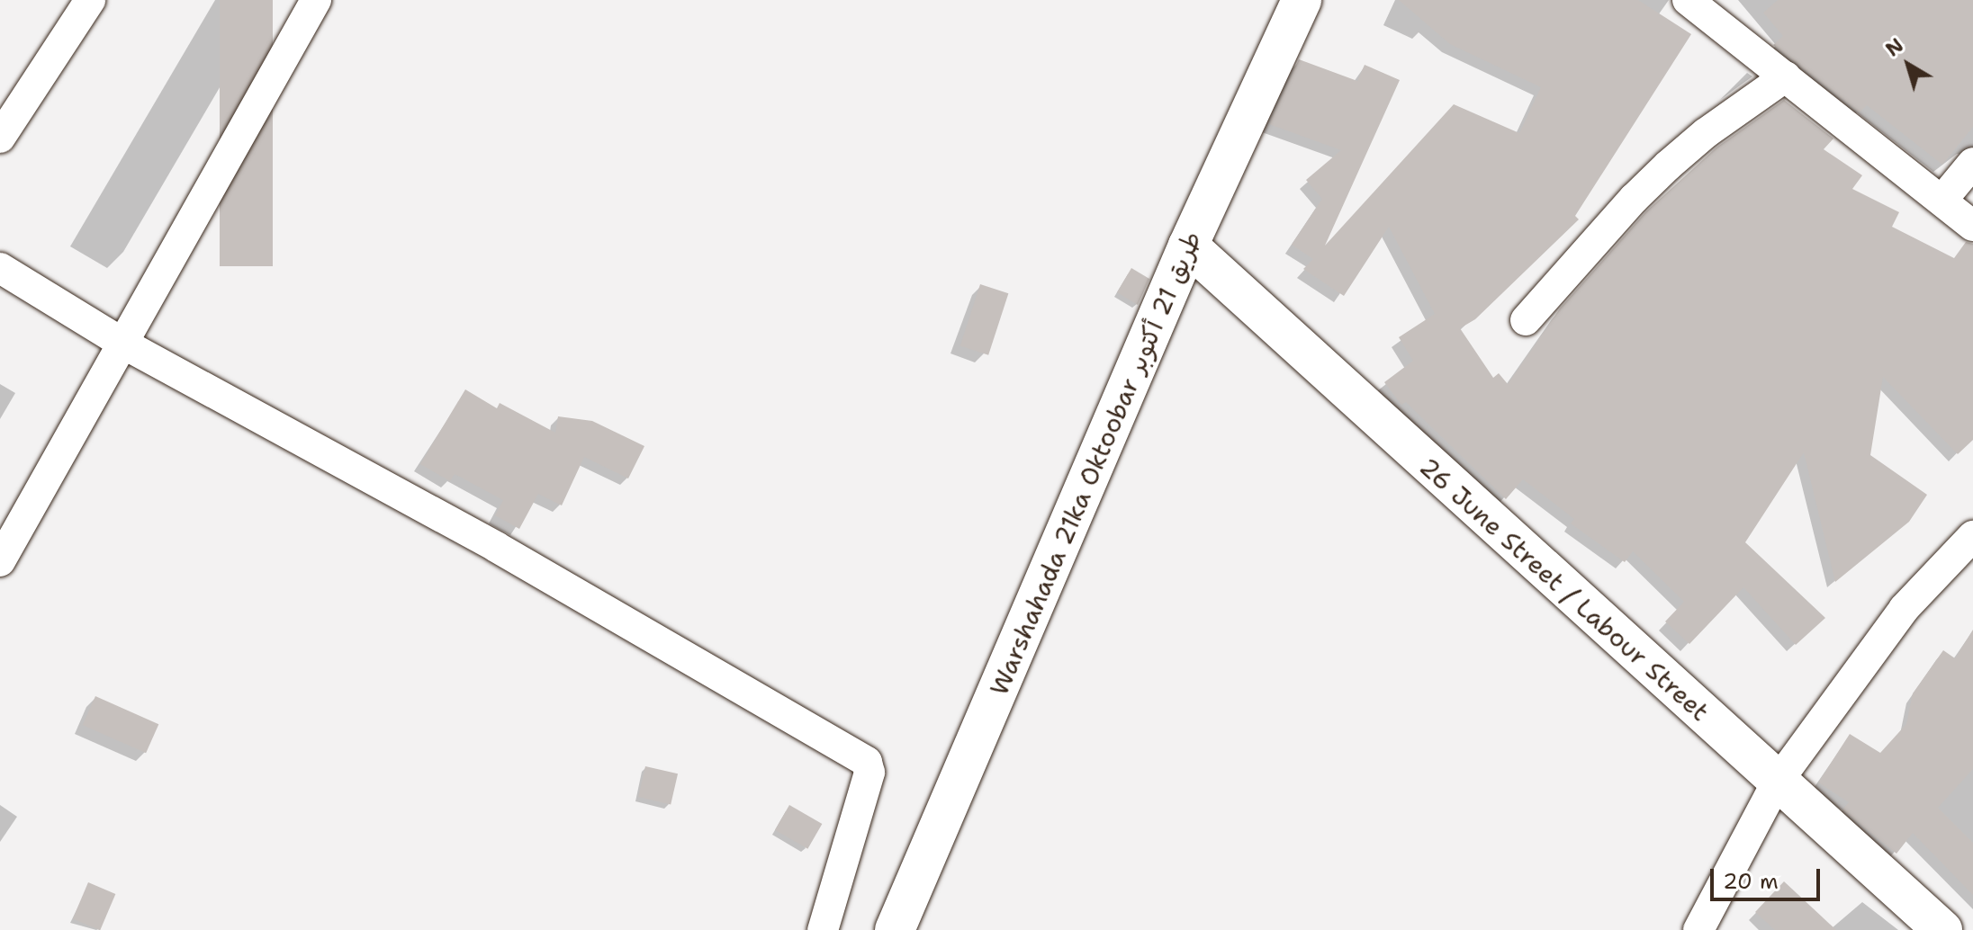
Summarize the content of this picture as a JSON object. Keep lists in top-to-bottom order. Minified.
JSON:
{"streets":{"main road":["Warshahada 21ka Oktoobar طريق 21 أكتوبر","26 June Street / Labour Street"]},"crossings":[["Warshahada 21ka Oktoobar طريق 21 أكتوبر","26 June Street / Labour Street"]],"scale_bar":"20 m","north":"top left"}
